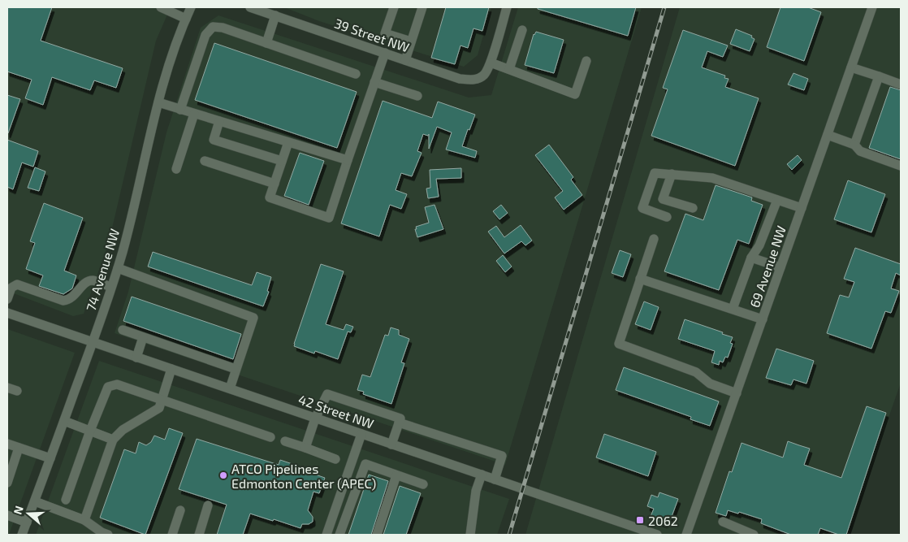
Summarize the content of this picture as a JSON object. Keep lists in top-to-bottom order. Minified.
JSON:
{"streets":{"street":["39 Street NW","69 Avenue NW","74 Avenue NW","42 Street NW"]},"crossings":[["74 Avenue NW","42 Street NW"]],"places":{"other":["ATCO Pipelines Edmonton Center (APEC)"],"transit":["2062"]},"north":"left"}
